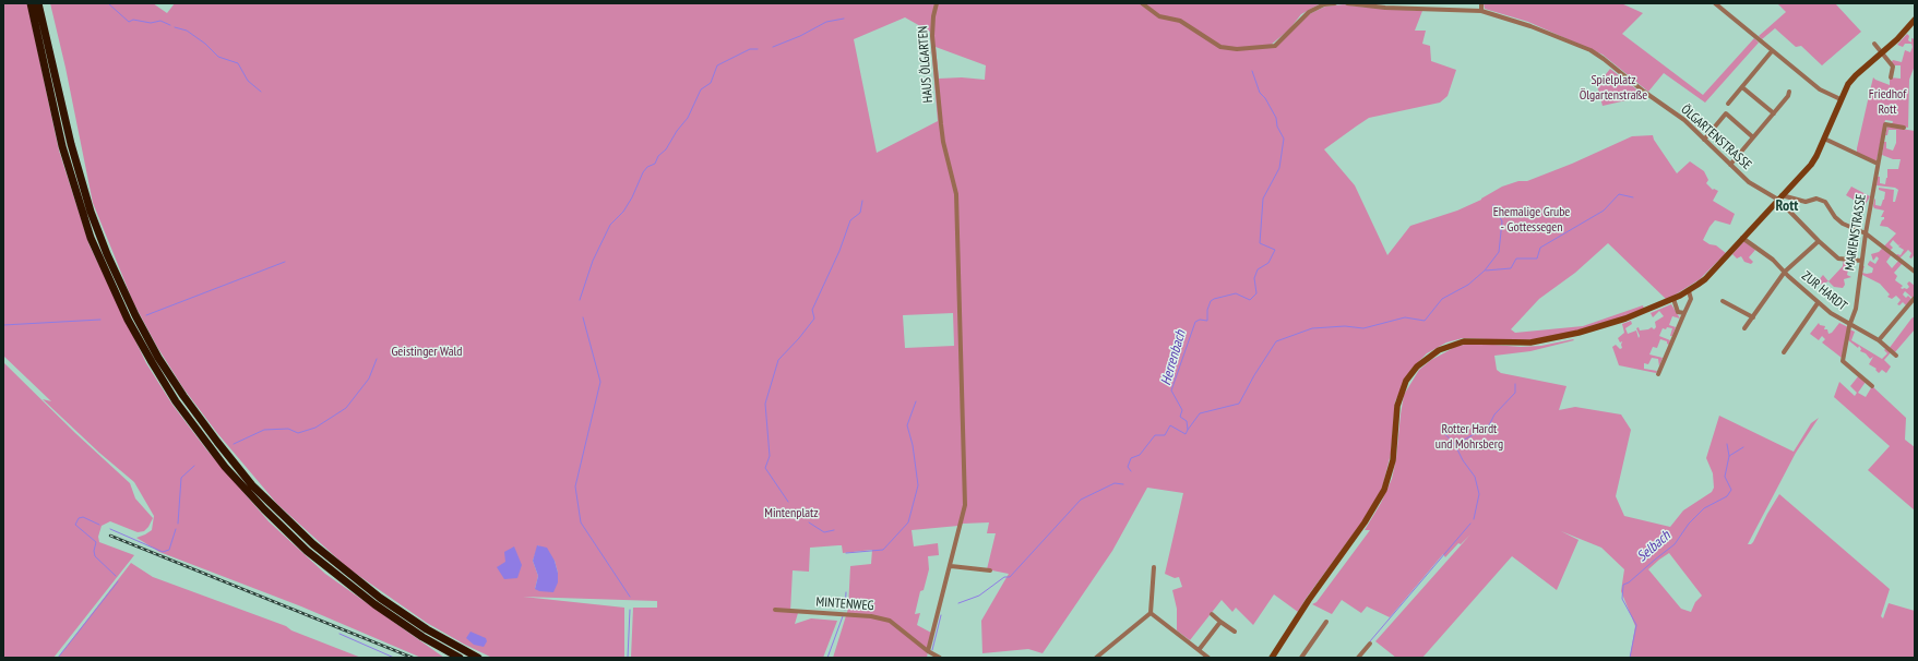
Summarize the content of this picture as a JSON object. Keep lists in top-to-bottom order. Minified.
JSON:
{"streets":{"street":["HAUS ÖLGARTEN","ÖLGARTENSTRASSE","MARIENSTRASSE","ZUR HARDT","MINTENWEG"]},"crossings":[["HAUS ÖLGARTEN","MINTENWEG"],["MARIENSTRASSE","ZUR HARDT"]],"districts":["Rott"],"water":["Herrenbach","Selbach"],"parks":["Spielplatz Ölgartenstraße","Friedhof Rott","Ehemalige Grube - Gottessegen","Geistinger Wald","Rotter Hardt und Mohrsberg","Mintenplatz"]}
